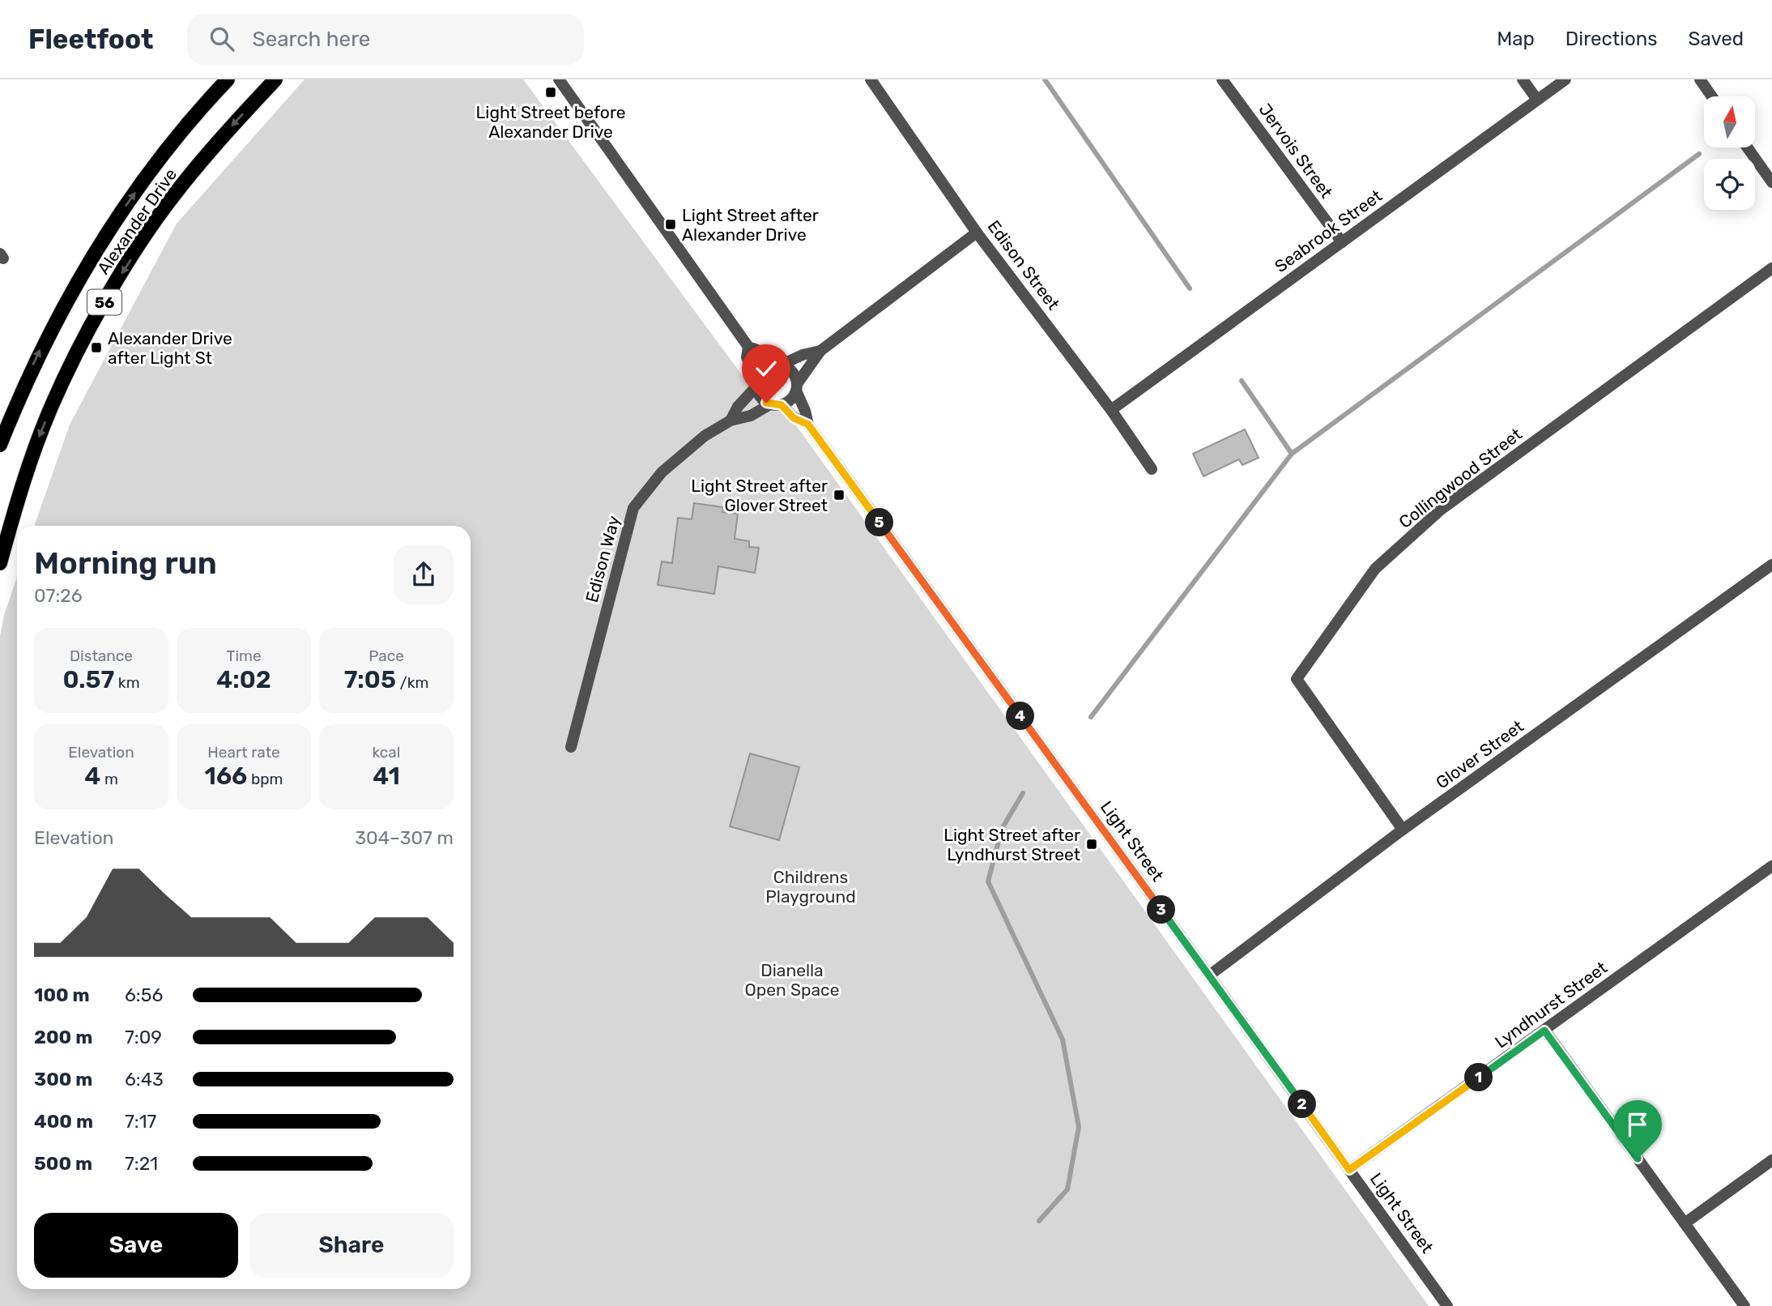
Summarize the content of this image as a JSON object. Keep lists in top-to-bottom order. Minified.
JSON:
{"streets":{"main road":["Alexander Drive","56"],"street":["Jervois Street","Seabrook Street","Edison Street","Collingwood Street","Edison Way","Glover Street","Light Street","Lyndhurst Street"]},"crossings":[["Jervois Street","Seabrook Street"],["Seabrook Street","Edison Street"],["Collingwood Street","Glover Street"],["Edison Way","Light Street"],["Glover Street","Light Street"],["Light Street","Lyndhurst Street"]],"parks":["Childrens Playground","Dianella Open Space"],"places":{"transit":["Light Street before Alexander Drive","Light Street after Alexander Drive","Alexander Drive after Light St","Light Street after Glover Street","Light Street after Lyndhurst Street"]},"north":"top","page":{"header":"Fleetfoot","search":"Search here","nav":["Map","Directions","Saved"],"pins":["5","4","3","1","2"],"heading":["Morning run","07:26"],"stats":[["Distance","0.57 km"],["Time","4:02"],["Pace","7:05 /km"],["Elevation","4 m"],["Heart rate","166 bpm"],["kcal","41"]],"chart":["Elevation","304–307 m"],"list":[{"name":"100 m","note":"6:56"},{"name":"200 m","note":"7:09"},{"name":"300 m","note":"6:43"},{"name":"400 m","note":"7:17"},{"name":"500 m","note":"7:21"}],"buttons":["Save","Share"]}}
